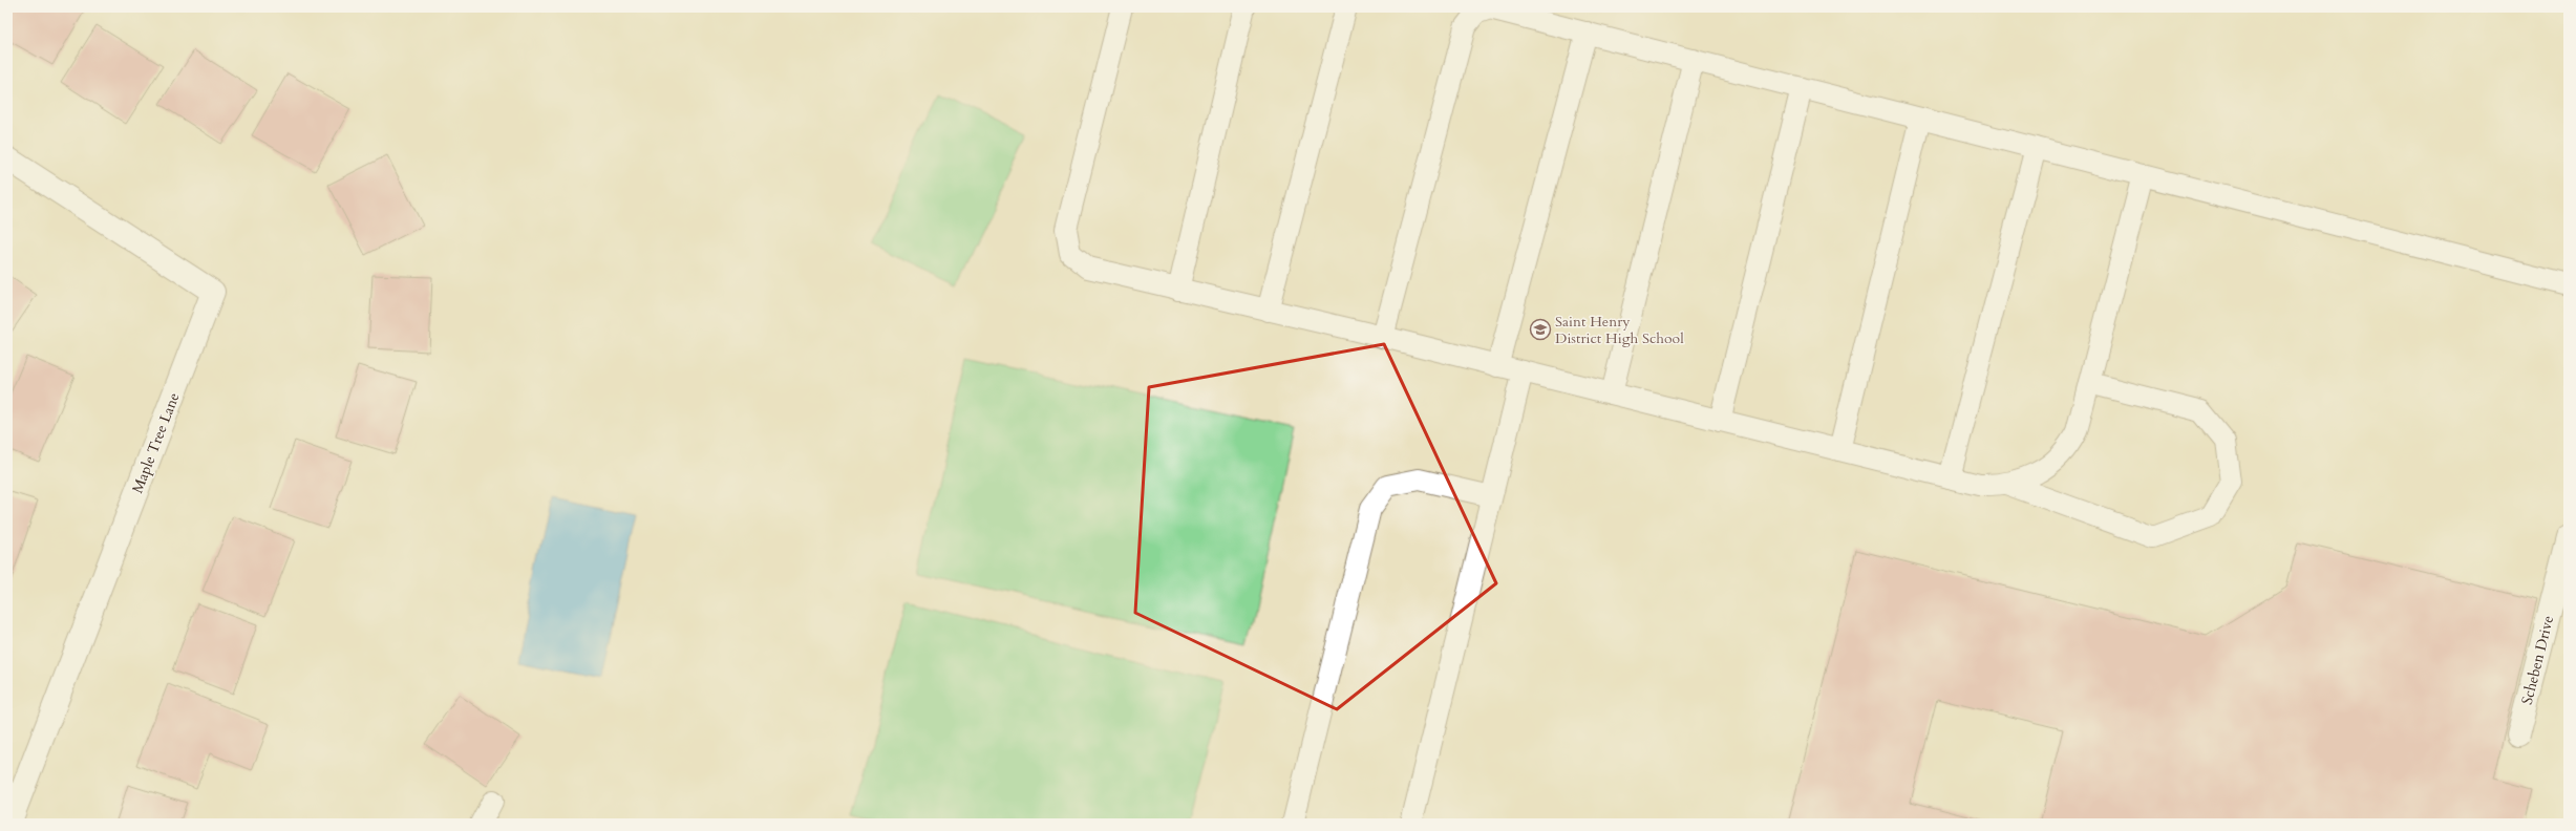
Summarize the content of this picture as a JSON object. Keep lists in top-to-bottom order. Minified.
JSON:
{"streets":{"street":["Maple Tree Lane","Scheben Drive"]},"places":{"school or university":["Saint Henry District High School"]}}
